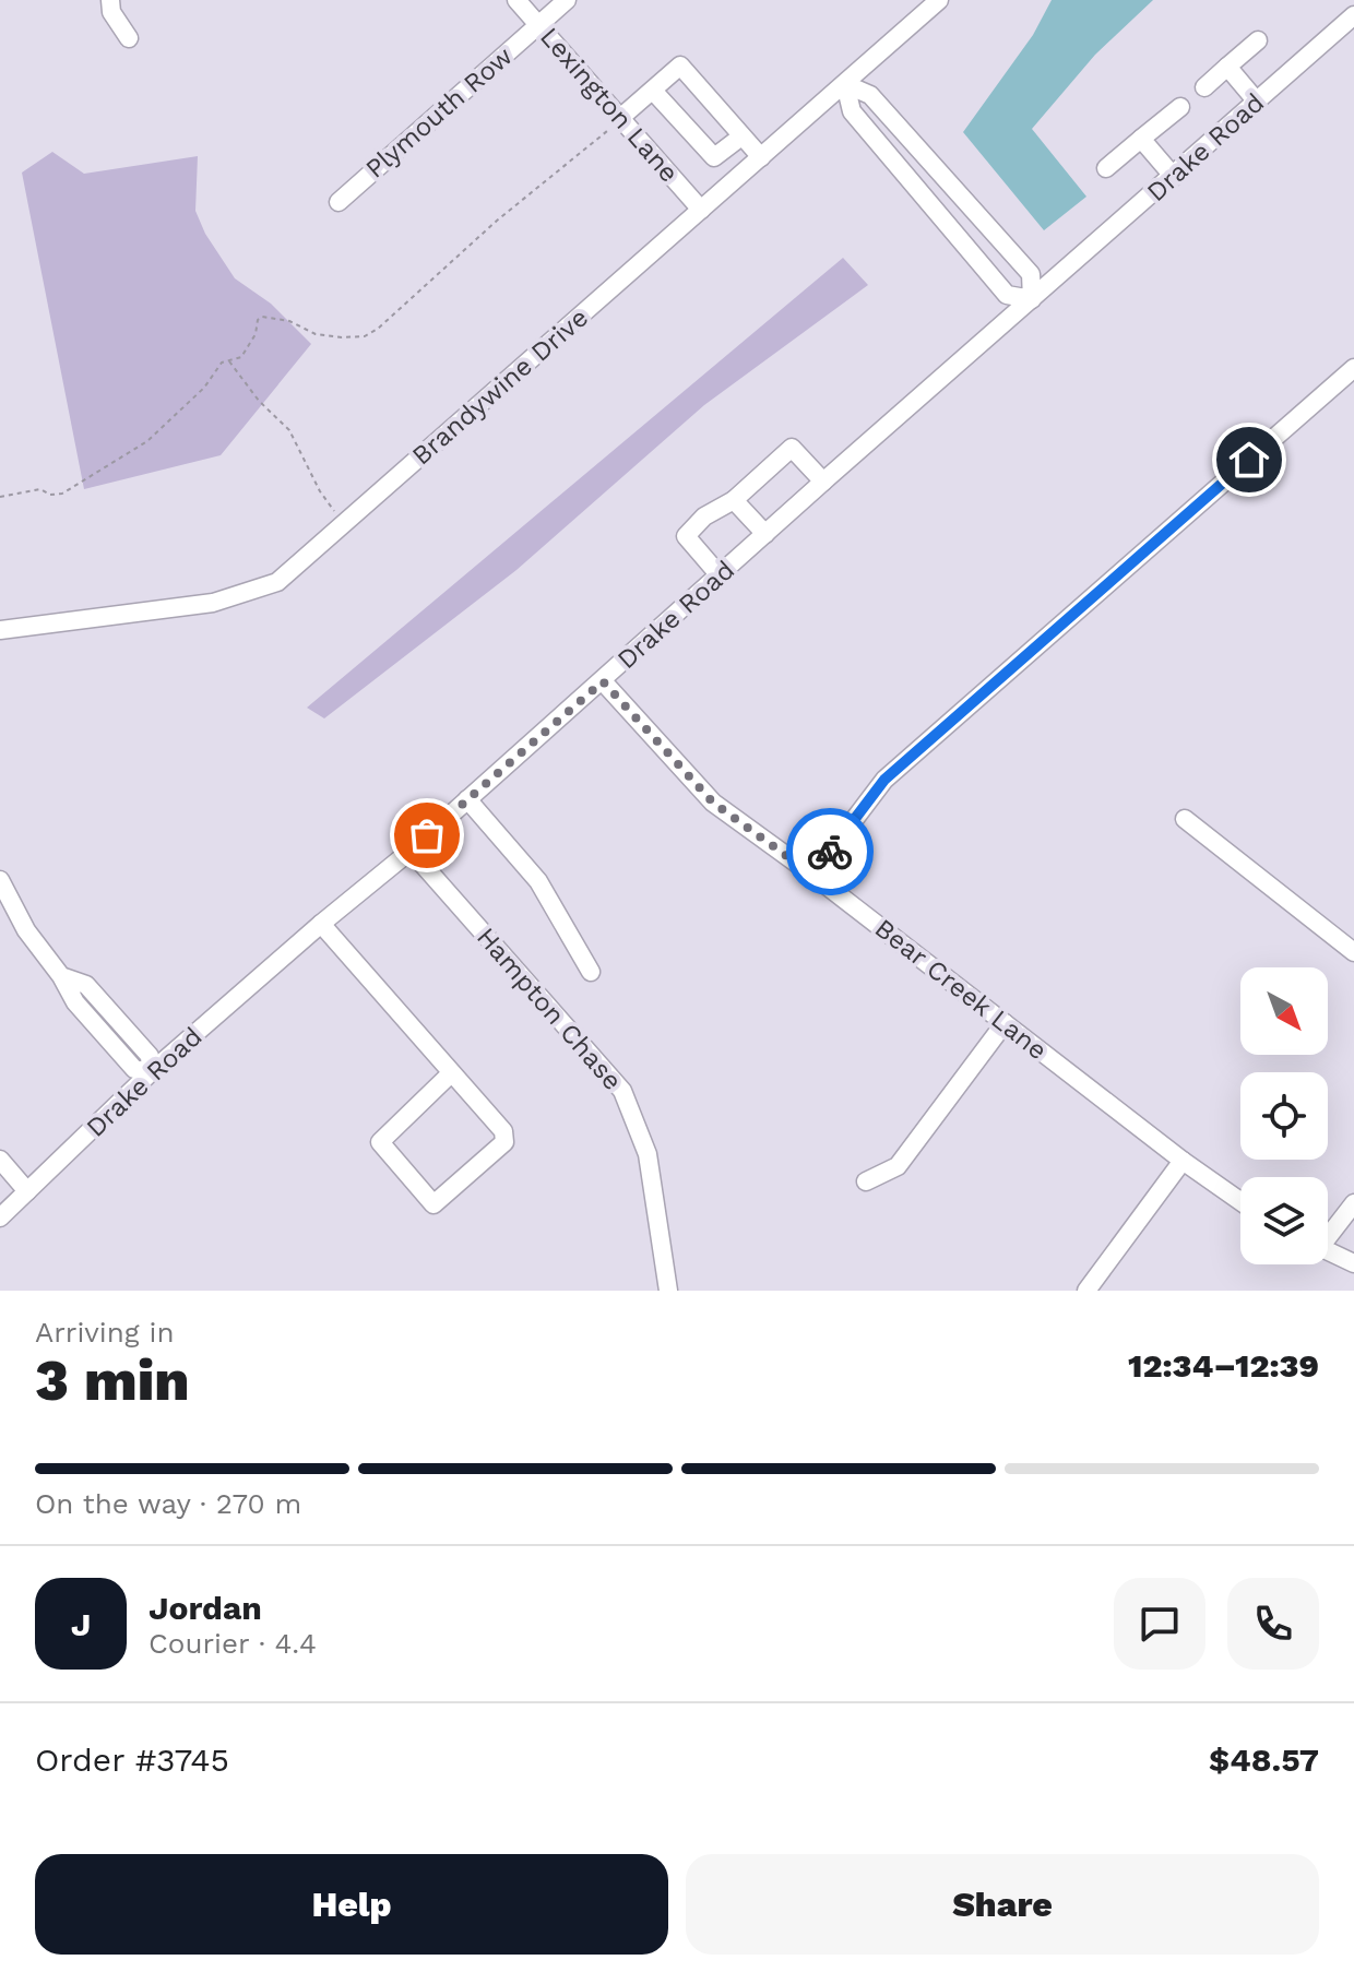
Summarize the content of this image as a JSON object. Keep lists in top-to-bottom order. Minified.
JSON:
{"streets":{"street":["Lexington Lane","Plymouth Row","Drake Road","Brandywine Drive","Bear Creek Lane","Hampton Chase"]},"crossings":[["Lexington Lane","Plymouth Row"],["Lexington Lane","Brandywine Drive"],["Drake Road","Bear Creek Lane"],["Drake Road","Hampton Chase"]],"north":"bottom right","page":{"heading":["3 min","Arriving in","12:34–12:39"],"panel":["Jordan","Courier · 4.4","Order #3745","$48.57"],"bar":"On the way · 270 m","round":"J","buttons":["Help","Share"]}}
